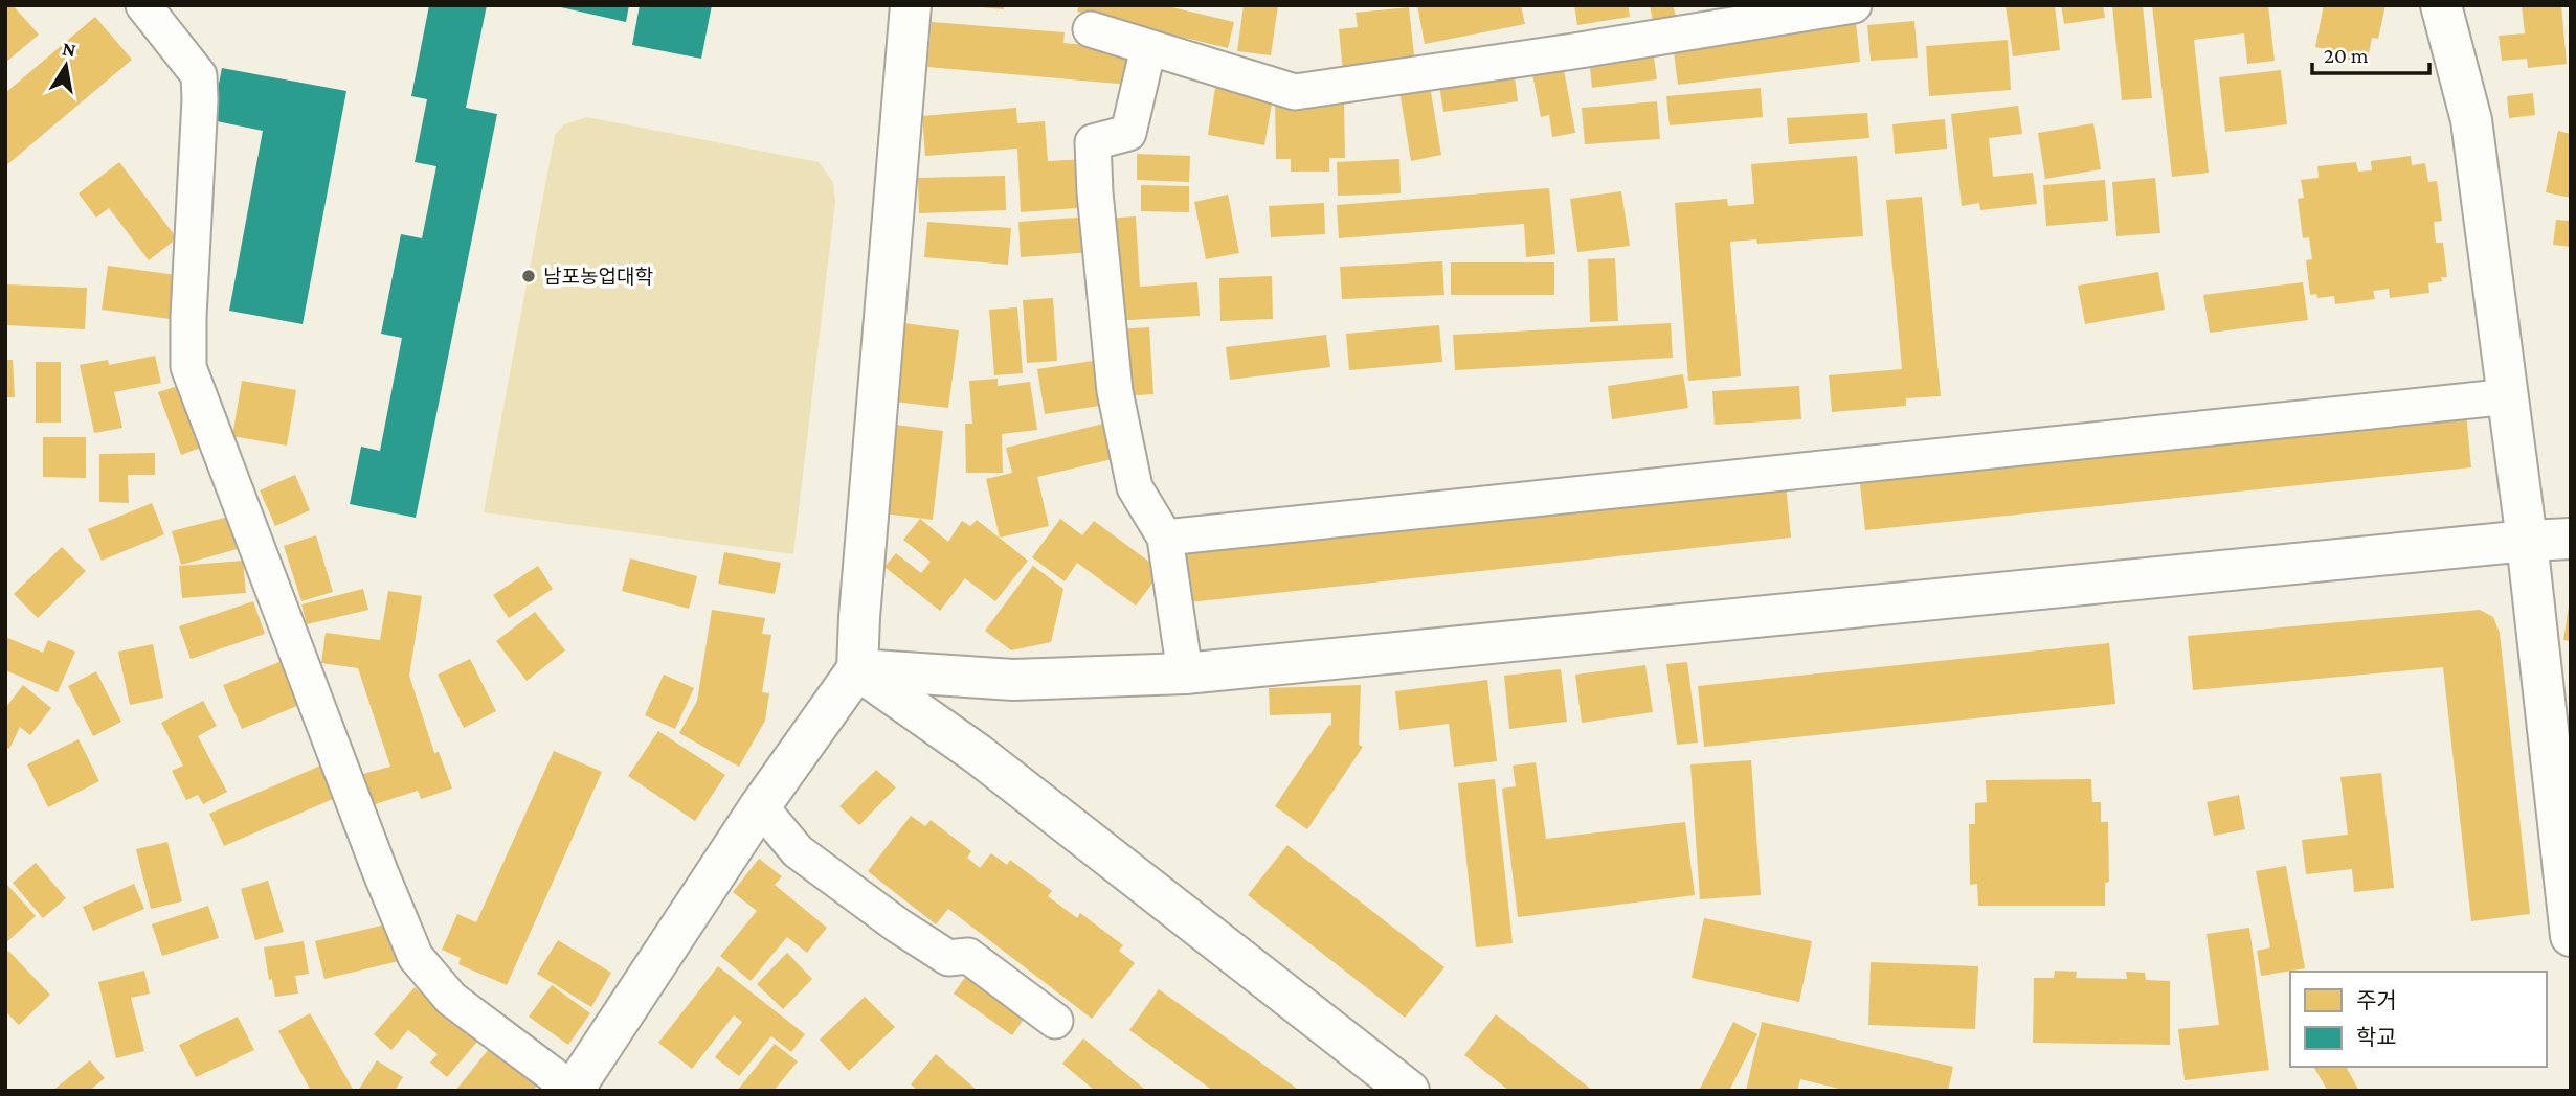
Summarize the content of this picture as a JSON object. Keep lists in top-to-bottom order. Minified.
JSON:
{"places":["남포농업대학"],"legend":["주거","학교"],"scale_bar":"20 m","north":"top"}
